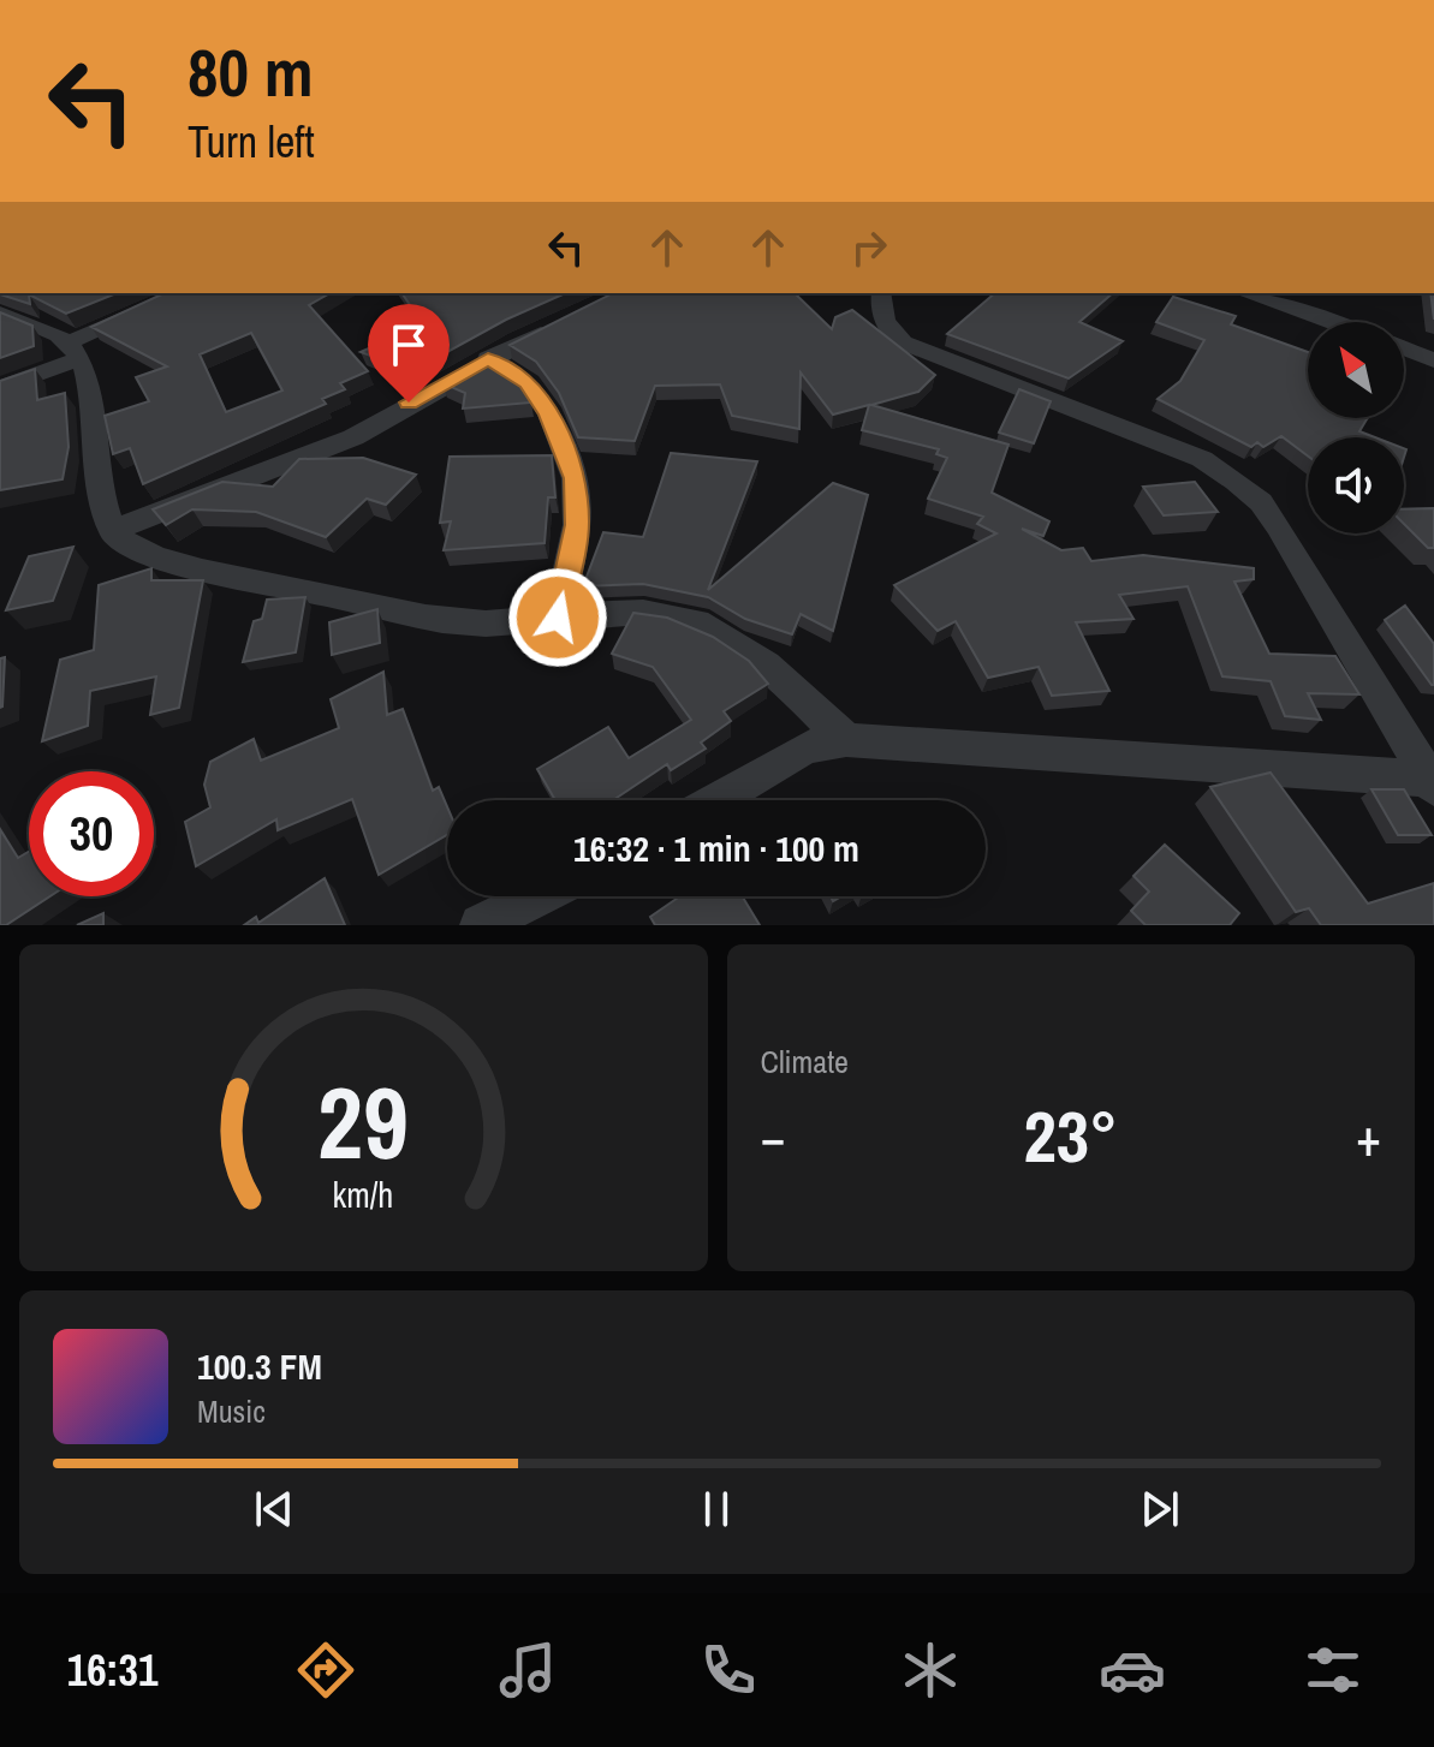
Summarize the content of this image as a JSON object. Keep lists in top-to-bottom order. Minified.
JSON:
{"north":"top left","page":{"turn":["80 m","Turn left"],"limit":"30","trip":"16:32 · 1 min · 100 m","tile":"Climate","heat":["−","23°","+"],"song":["100.3 FM","Music"],"tabs":"16:31","gauge":["29","km/h"]}}
